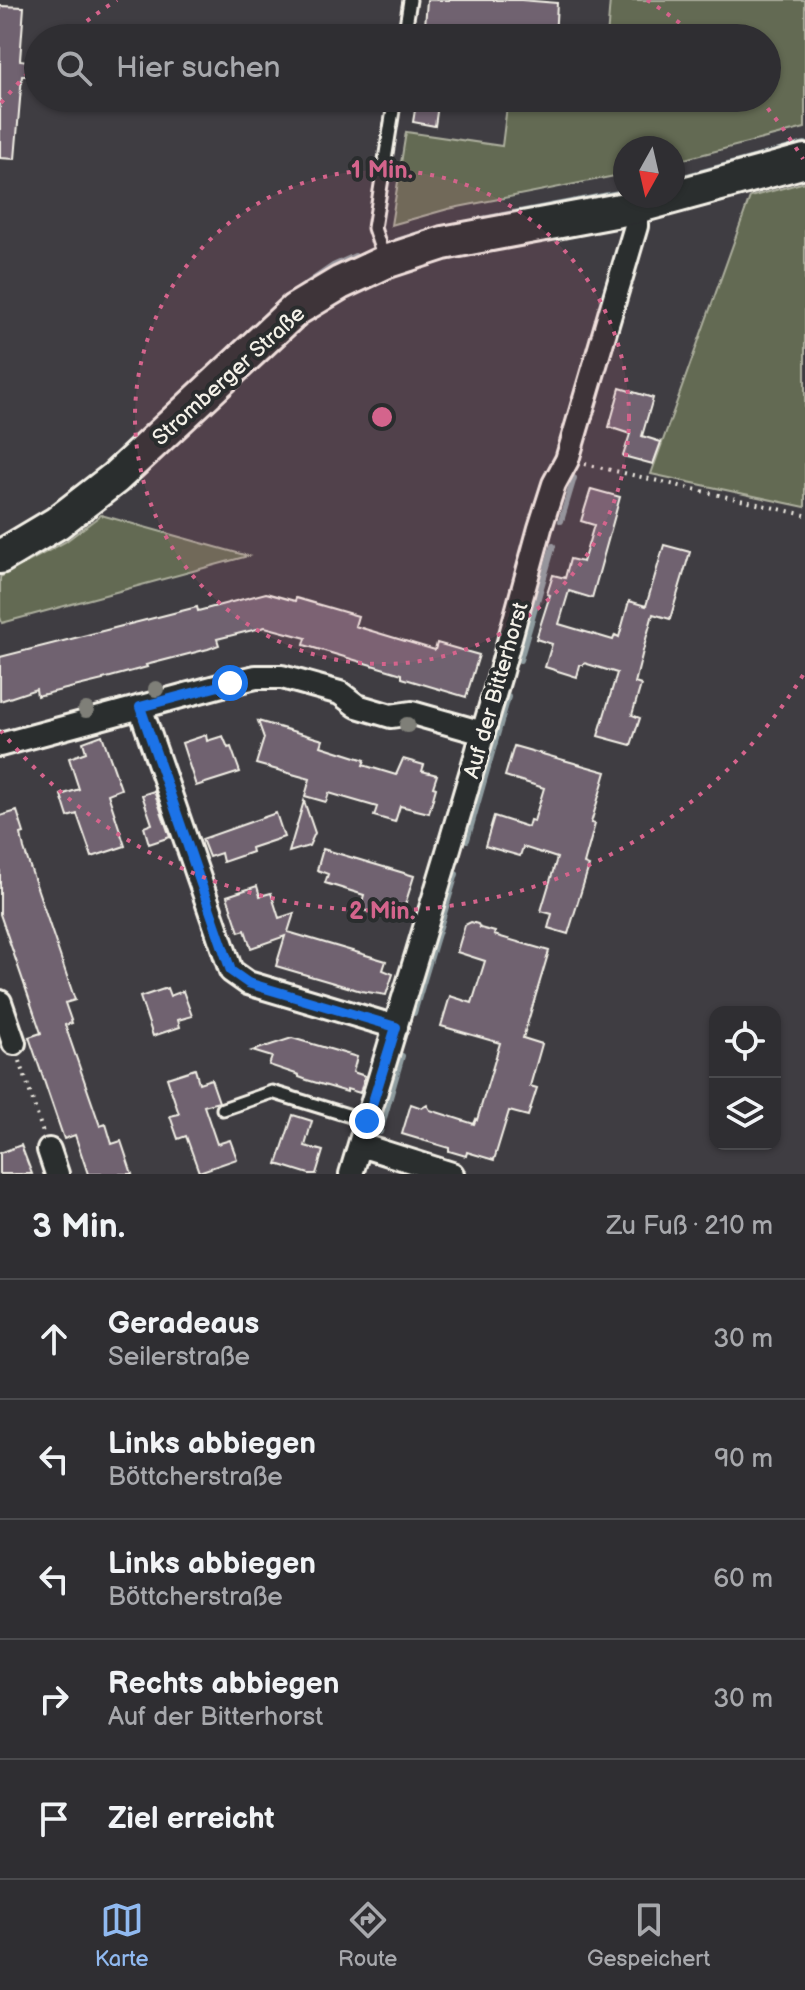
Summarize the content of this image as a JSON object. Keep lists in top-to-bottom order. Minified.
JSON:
{"streets":{"main road":["Stromberger Straße"],"street":["Auf der Bitterhorst"]},"north":"bottom","page":{"search":"Hier suchen","heading":["3 Min.","Zu Fuß · 210 m"],"list":[["Geradeaus","Seilerstraße","30 m"],["Links abbiegen","Böttcherstraße","90 m"],["Links abbiegen","Böttcherstraße","60 m"],["Rechts abbiegen","Auf der Bitterhorst","30 m"],"Ziel erreicht"],"nav":["Karte","Route","Gespeichert"]},"rings":["1 Min.","2 Min."]}
